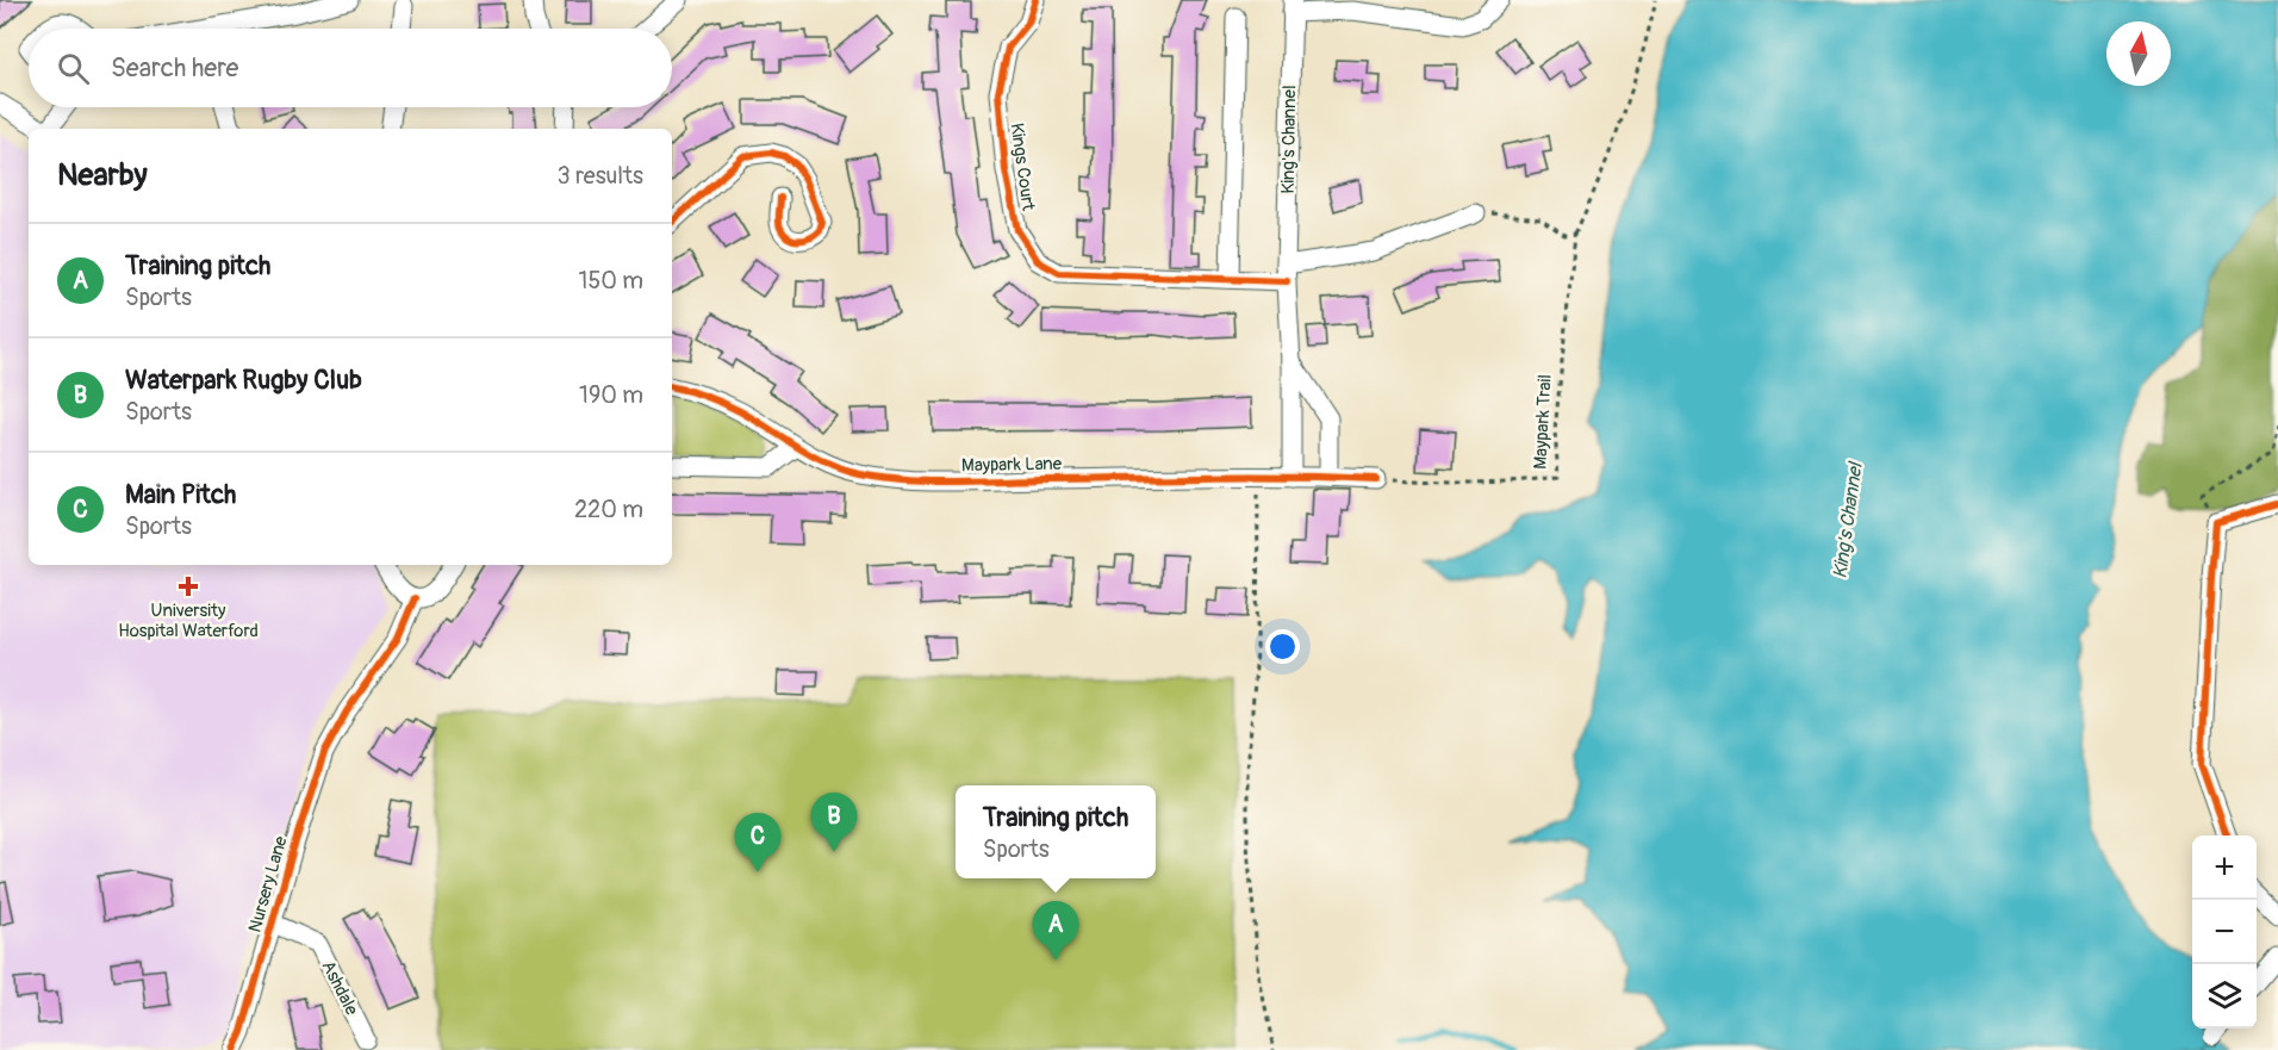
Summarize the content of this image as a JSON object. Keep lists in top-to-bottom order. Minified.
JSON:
{"streets":{"street":["King's Channel","Kings Court","Maypark Lane","Nursery Lane","Ashdale"],"path":["Maypark Trail"]},"crossings":[["King's Channel","Kings Court"],["King's Channel","Maypark Lane"],["Maypark Trail","Maypark Lane"],["Nursery Lane","Ashdale"]],"water":["King's Channel"],"places":{"health":["University Hospital Waterford"]},"north":"top","page":{"search":"Search here","heading":["Nearby","3 results"],"list":[{"mark":"A","name":"Training pitch","note":"Sports","value":"150 m"},{"mark":"B","name":"Waterpark Rugby Club","note":"Sports","value":"190 m"},{"mark":"C","name":"Main Pitch","note":"Sports","value":"220 m"}],"popup":["Training pitch","Sports"],"pins":["B","C","A"],"map_buttons":["+","−"]}}
